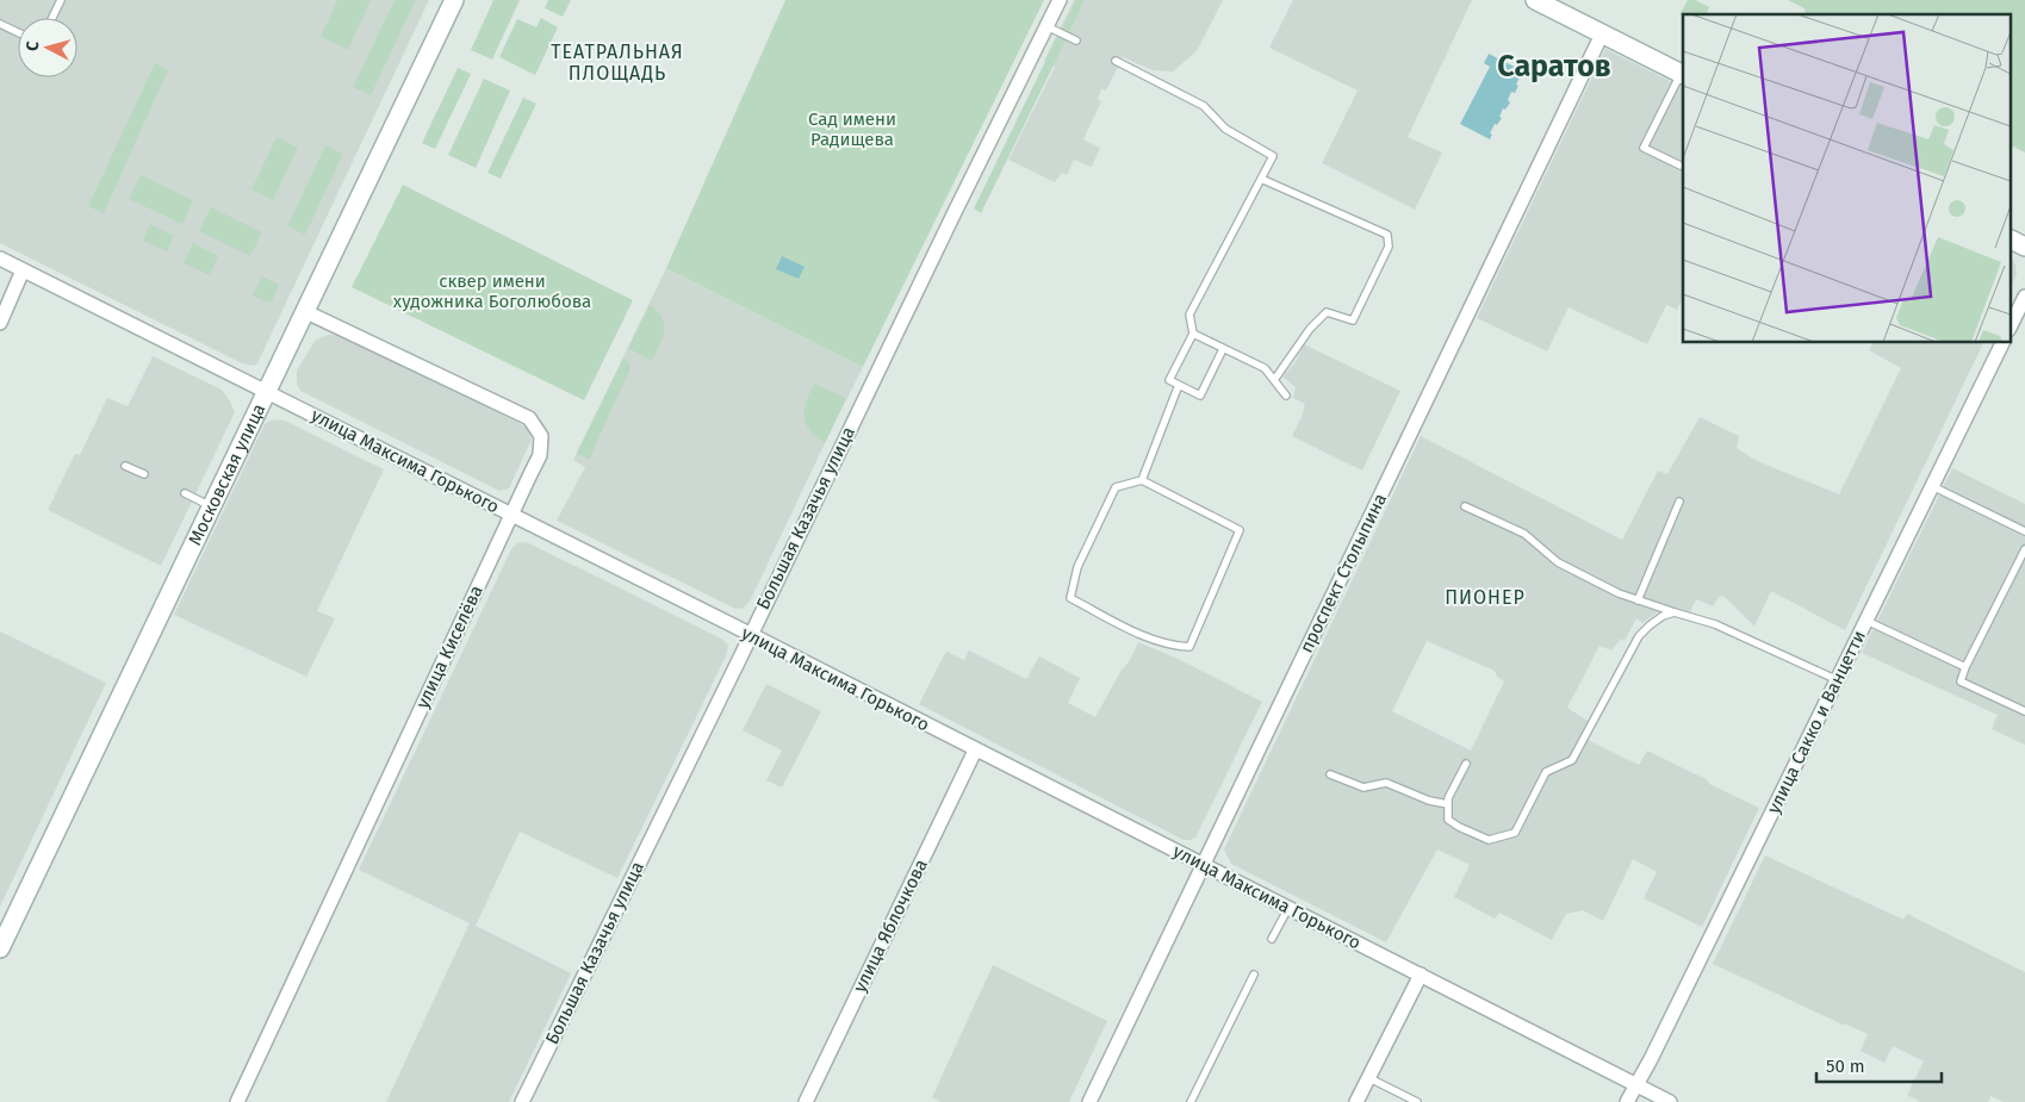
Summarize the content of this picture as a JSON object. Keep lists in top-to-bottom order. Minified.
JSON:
{"streets":{"main road":["Московская улица"],"street":["улица Максима Горького","Большая Казачья улица","проспект Столыпина","улица Киселёва","улица Сакко и Ванцетти","улица Яблочкова"]},"crossings":[["улица Максима Горького","Московская улица"],["улица Максима Горького","Большая Казачья улица"],["улица Максима Горького","проспект Столыпина"],["улица Максима Горького","улица Киселёва"],["улица Максима Горького","улица Сакко и Ванцетти"],["улица Максима Горького","улица Яблочкова"],["Московская улица","улица Киселёва"]],"districts":["ТЕАТРАЛЬНАЯ ПЛОЩАДЬ","Саратов","ПИОНЕР"],"parks":["Сад имени Радищева","сквер имени художника Боголюбова"],"scale_bar":"50 m","north":"left"}
